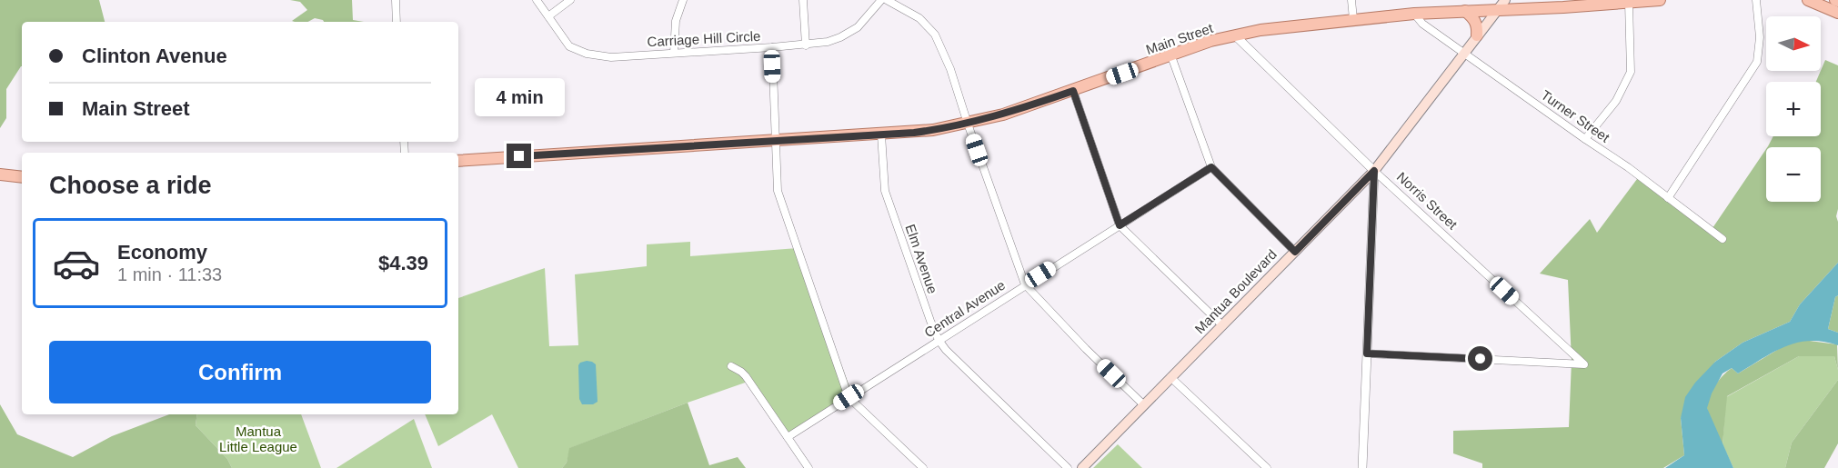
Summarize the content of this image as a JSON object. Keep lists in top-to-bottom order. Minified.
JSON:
{"streets":{"main road":["Main Street","Mantua Boulevard"],"street":["Carriage Hill Circle","Turner Street","Norris Street","Elm Avenue","Central Avenue"]},"crossings":[["Main Street","Turner Street"],["Main Street","Norris Street"],["Main Street","Elm Avenue"],["Main Street","Mantua Boulevard"],["Turner Street","Mantua Boulevard"],["Norris Street","Mantua Boulevard"],["Elm Avenue","Central Avenue"]],"parks":["Mantua Little League"],"north":"right","page":{"map_buttons":["+","−"],"banner":["Clinton Avenue","Main Street"],"bubble":"4 min","heading":"Choose a ride","list":[{"name":"Economy","note":"1 min · 11:33","value":"$4.39"}],"buttons":"Confirm"}}
